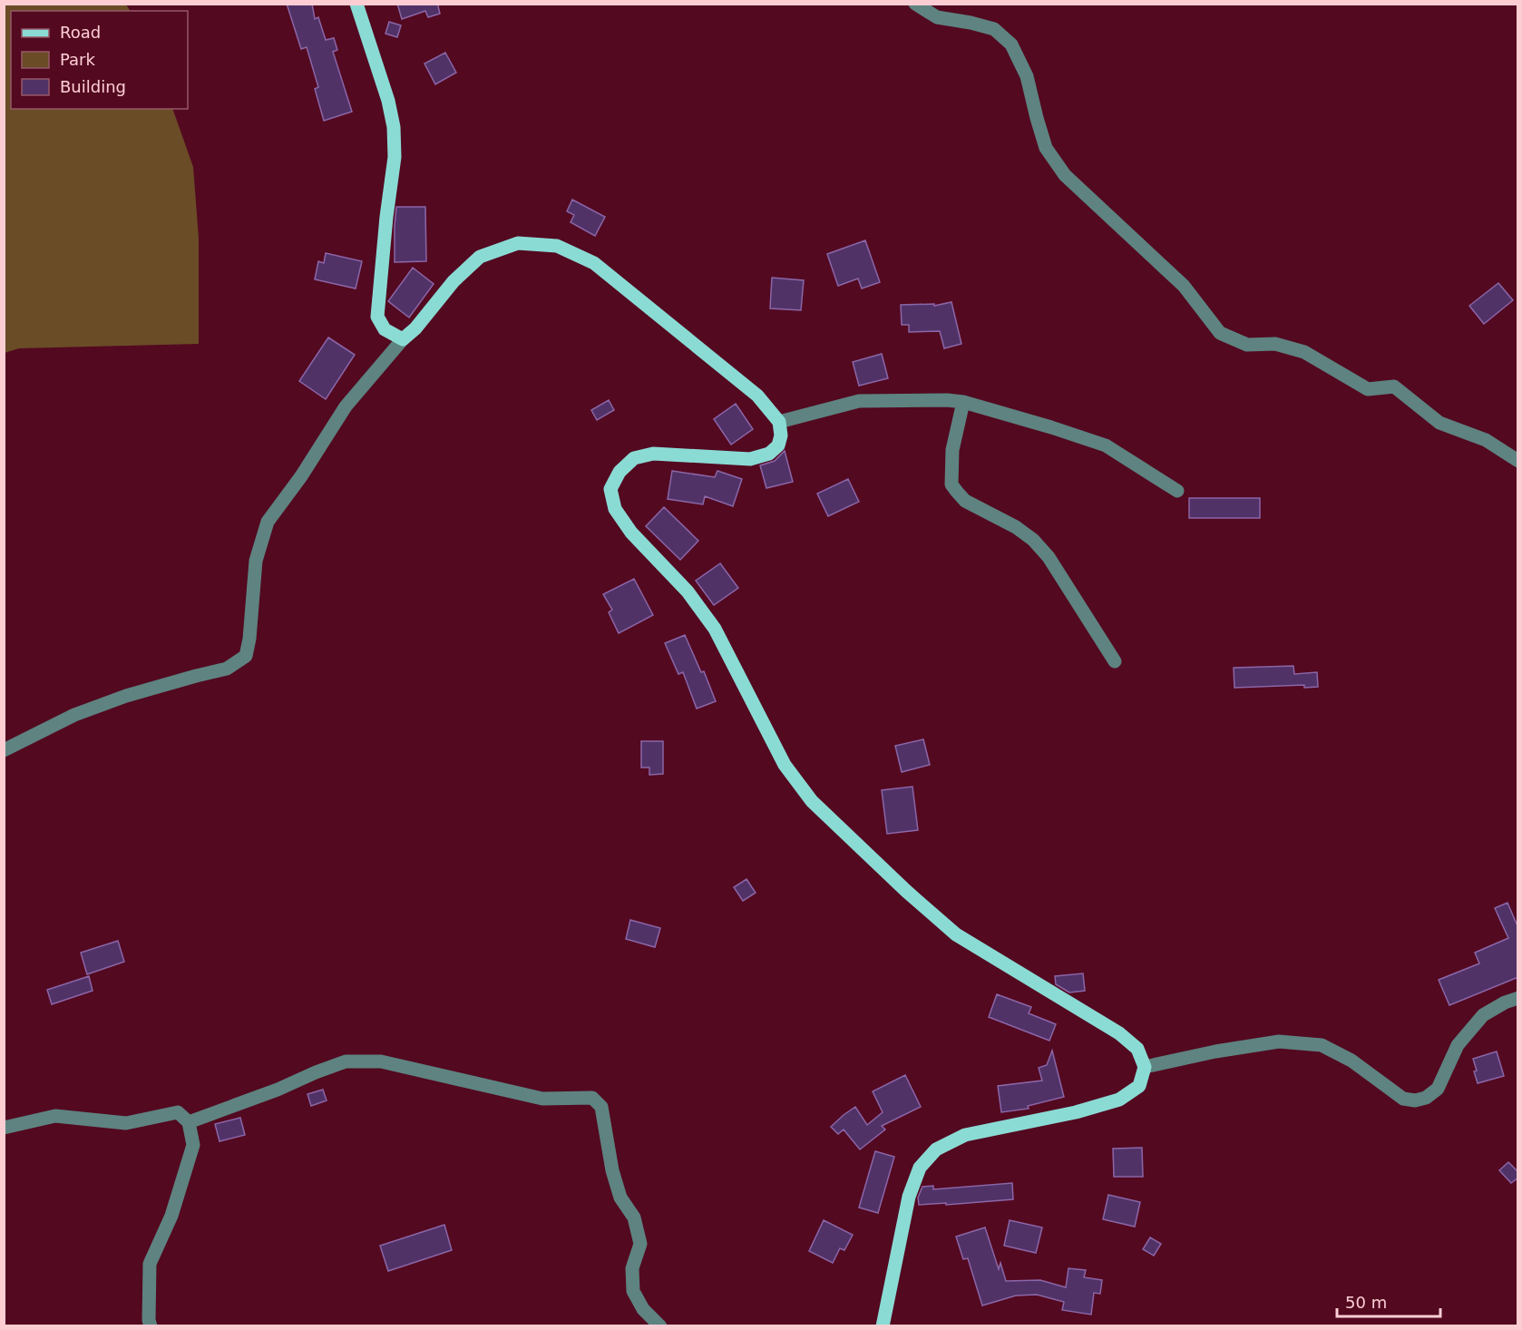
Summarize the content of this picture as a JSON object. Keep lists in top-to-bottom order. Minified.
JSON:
{"legend":["Road","Park","Building"],"scale_bar":"50 m"}
